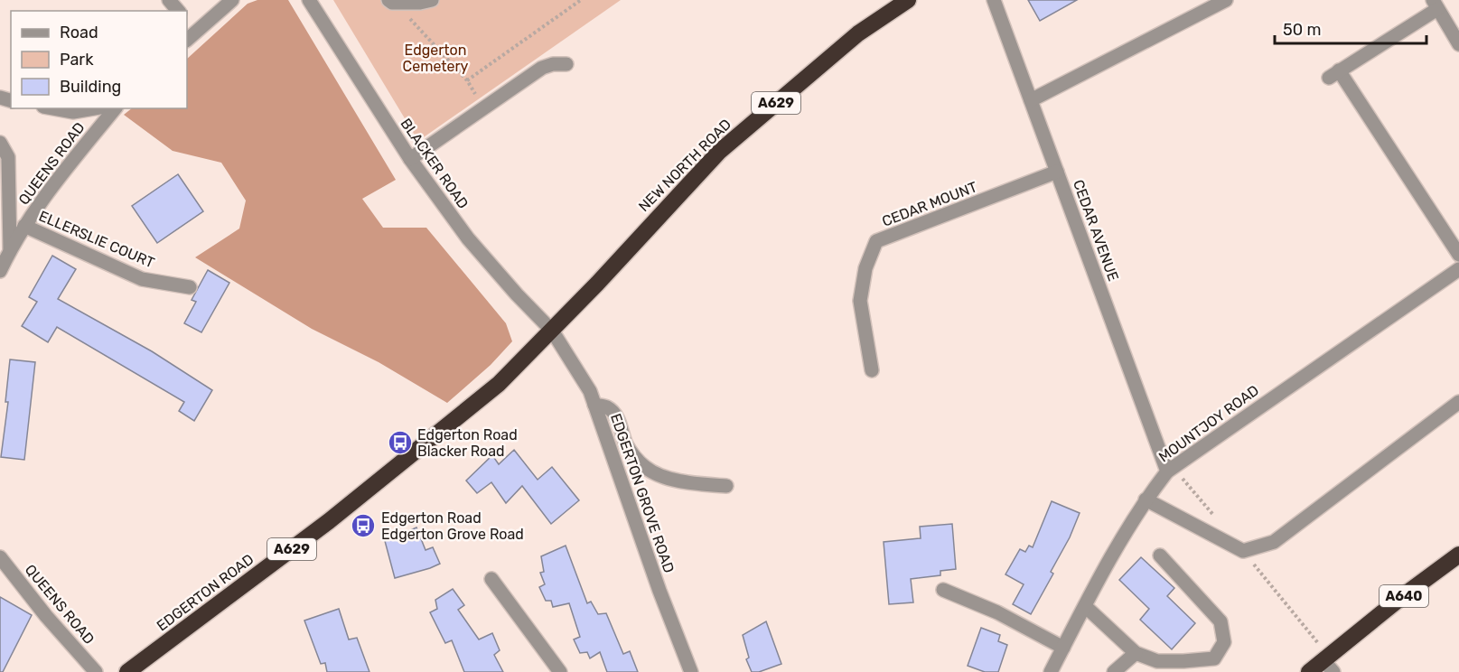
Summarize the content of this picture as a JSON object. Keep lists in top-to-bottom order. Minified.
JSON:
{"streets":{"highway":["A629","NEW NORTH ROAD","EDGERTON ROAD","A640"],"street":["QUEENS ROAD","BLACKER ROAD","CEDAR MOUNT","CEDAR AVENUE","ELLERSLIE COURT","MOUNTJOY ROAD","EDGERTON GROVE ROAD"]},"crossings":[["QUEENS ROAD","ELLERSLIE COURT"],["BLACKER ROAD","NEW NORTH ROAD"],["BLACKER ROAD","EDGERTON GROVE ROAD"],["BLACKER ROAD","EDGERTON ROAD"],["NEW NORTH ROAD","EDGERTON GROVE ROAD"],["NEW NORTH ROAD","EDGERTON ROAD"],["CEDAR MOUNT","CEDAR AVENUE"],["CEDAR AVENUE","MOUNTJOY ROAD"],["EDGERTON GROVE ROAD","EDGERTON ROAD"]],"parks":["Edgerton Cemetery"],"places":{"bus stop":["Edgerton Road Blacker Road","Edgerton Road Edgerton Grove Road"]},"legend":["Road","Park","Building"],"scale_bar":"50 m"}
